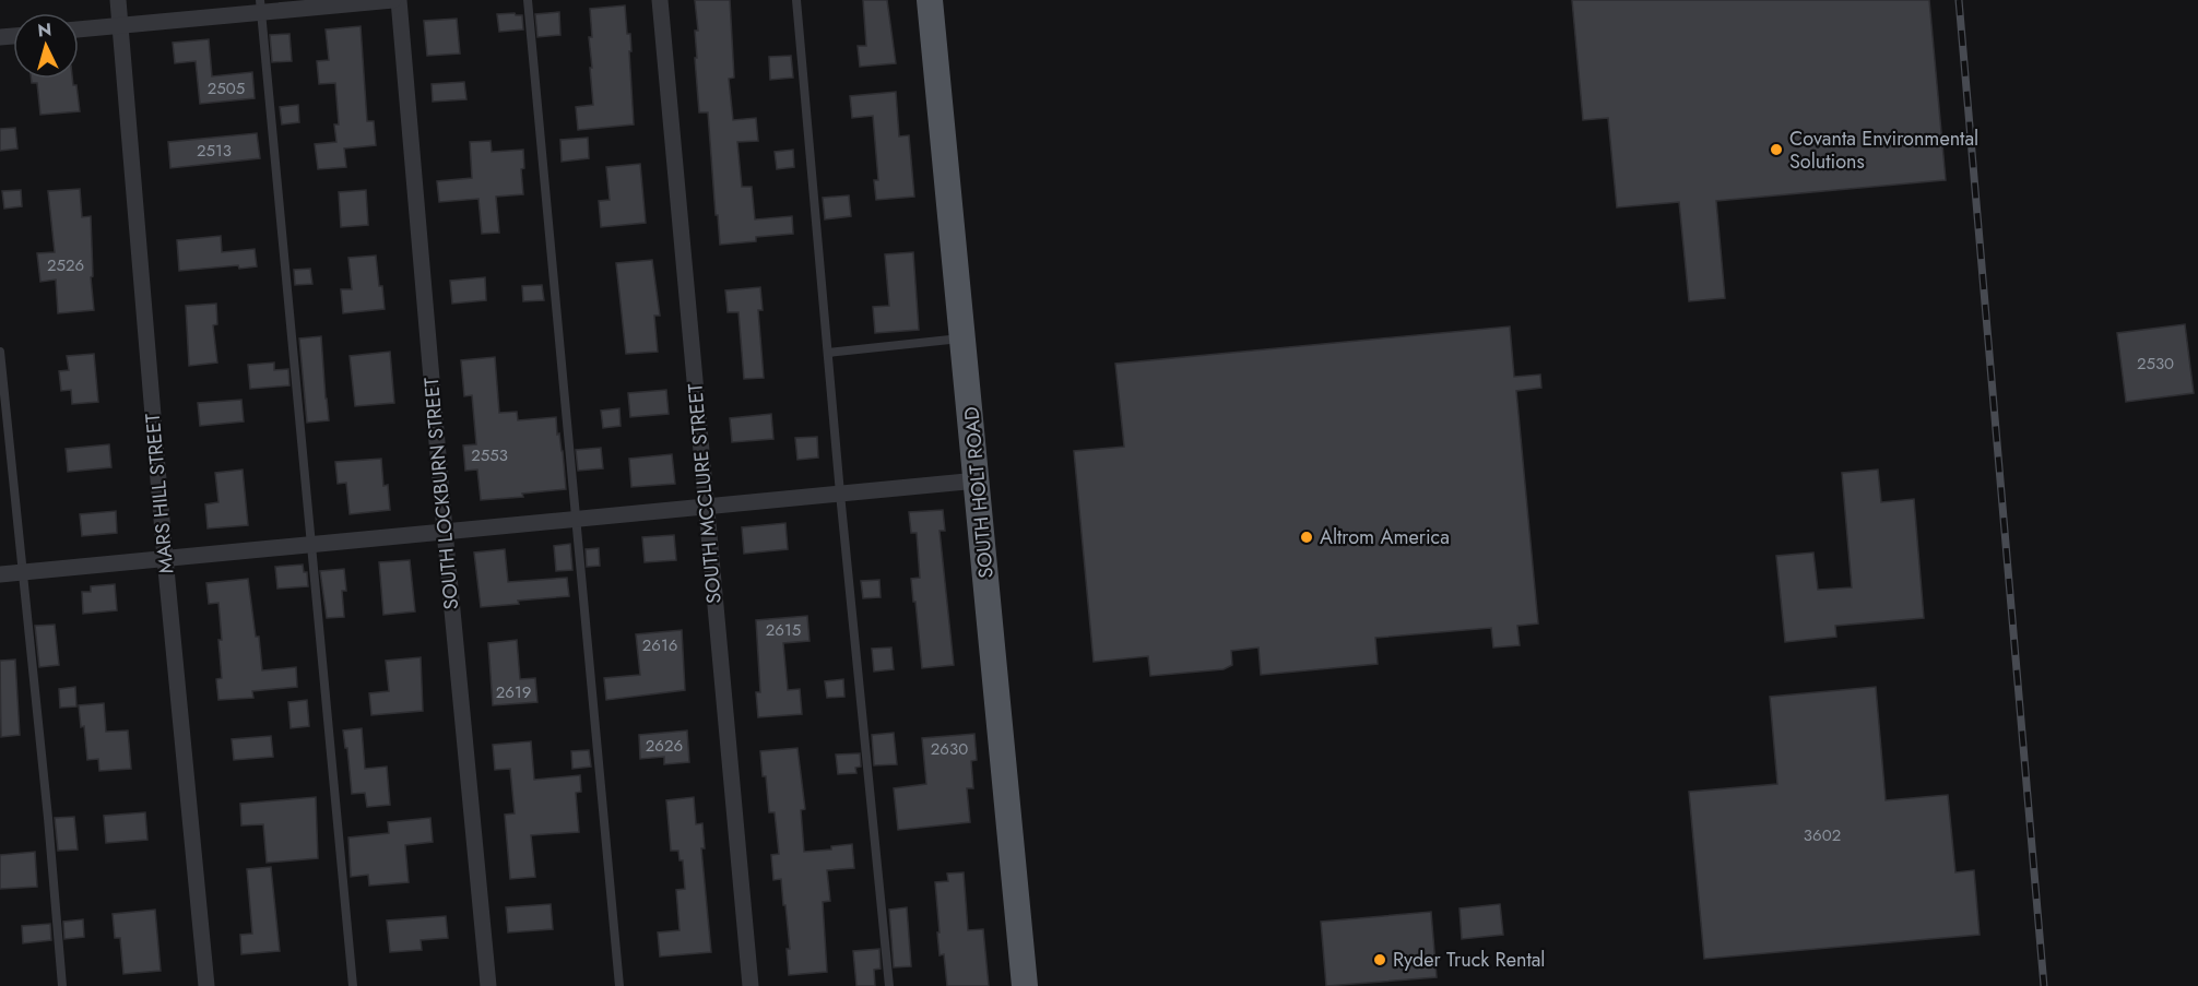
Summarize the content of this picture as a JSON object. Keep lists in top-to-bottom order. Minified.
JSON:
{"streets":{"main road":["SOUTH HOLT ROAD"],"street":["MARS HILL STREET","SOUTH LOCKBURN STREET","SOUTH MCCLURE STREET"]},"places":["Covanta Environmental Solutions","Altrom America","Ryder Truck Rental"],"house_numbers":["2505","2513","2526","2530","2553","2615","2616","2619","2626","2630","3602"],"north":"top"}
